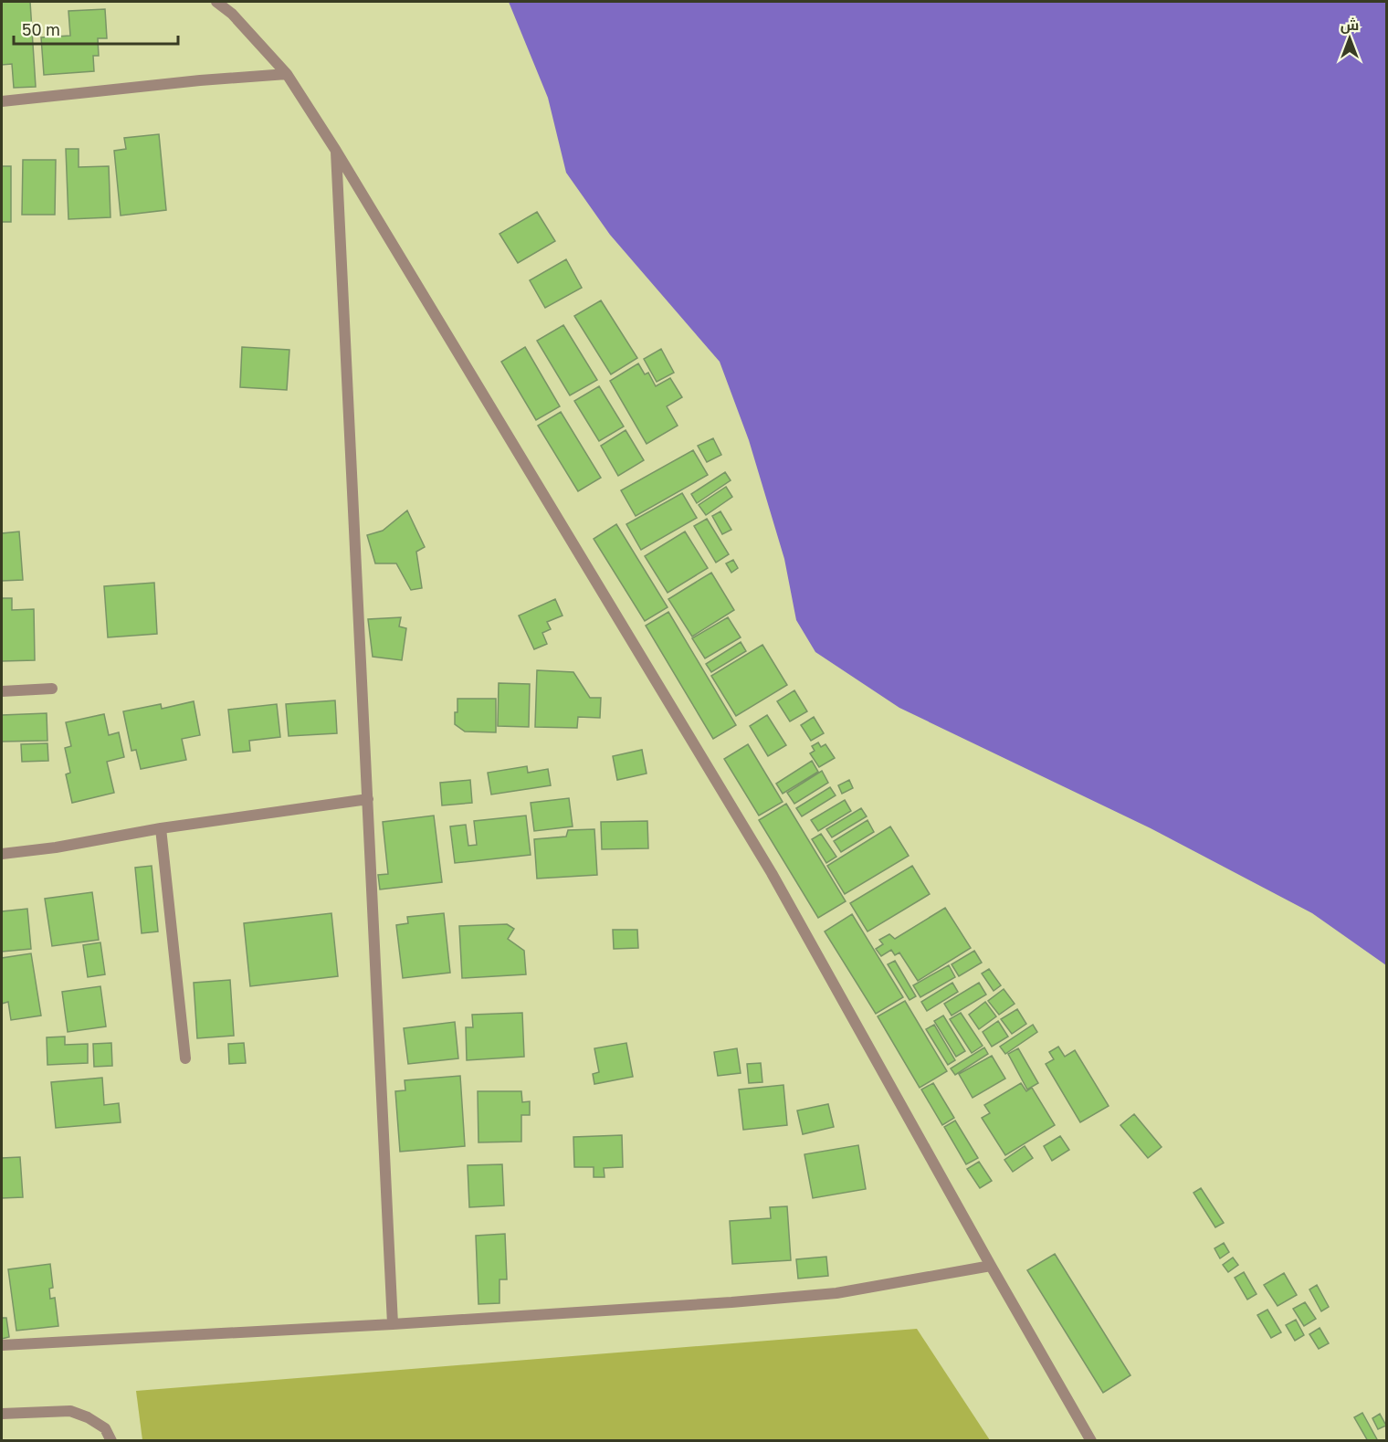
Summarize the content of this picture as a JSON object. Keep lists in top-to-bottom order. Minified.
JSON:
{"scale_bar":"50 m","north":"top"}
